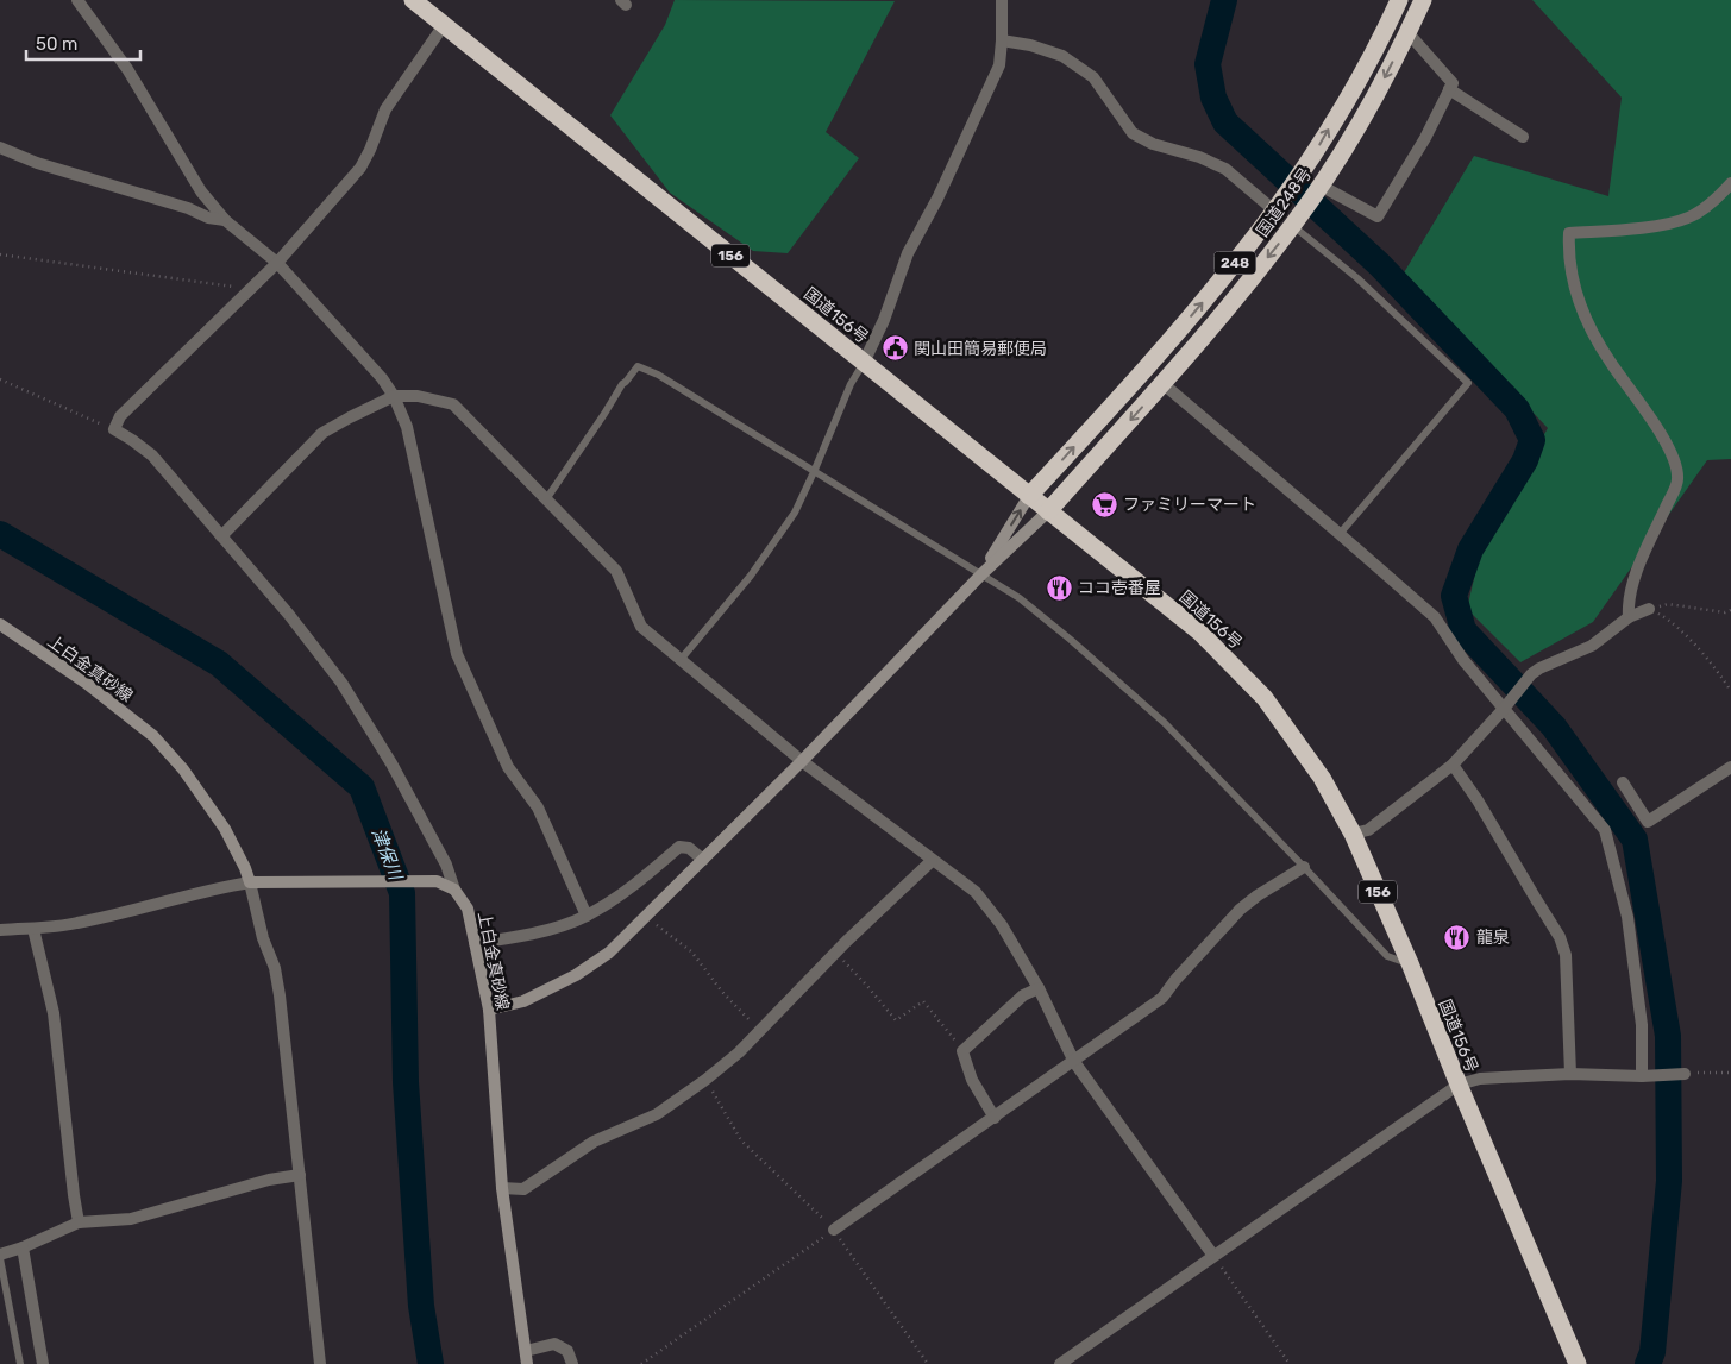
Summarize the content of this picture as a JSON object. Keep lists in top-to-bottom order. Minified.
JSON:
{"streets":{"highway":["国道248号","156","248","国道156号"],"main road":["上白金真砂線"]},"crossings":[["国道248号","国道156号"]],"water":["津保川"],"places":{"public building":["関山田簡易郵便局"],"supermarket":["ファミリーマート"],"restaurant":["ココ壱番屋","龍泉"]},"scale_bar":"50 m"}
